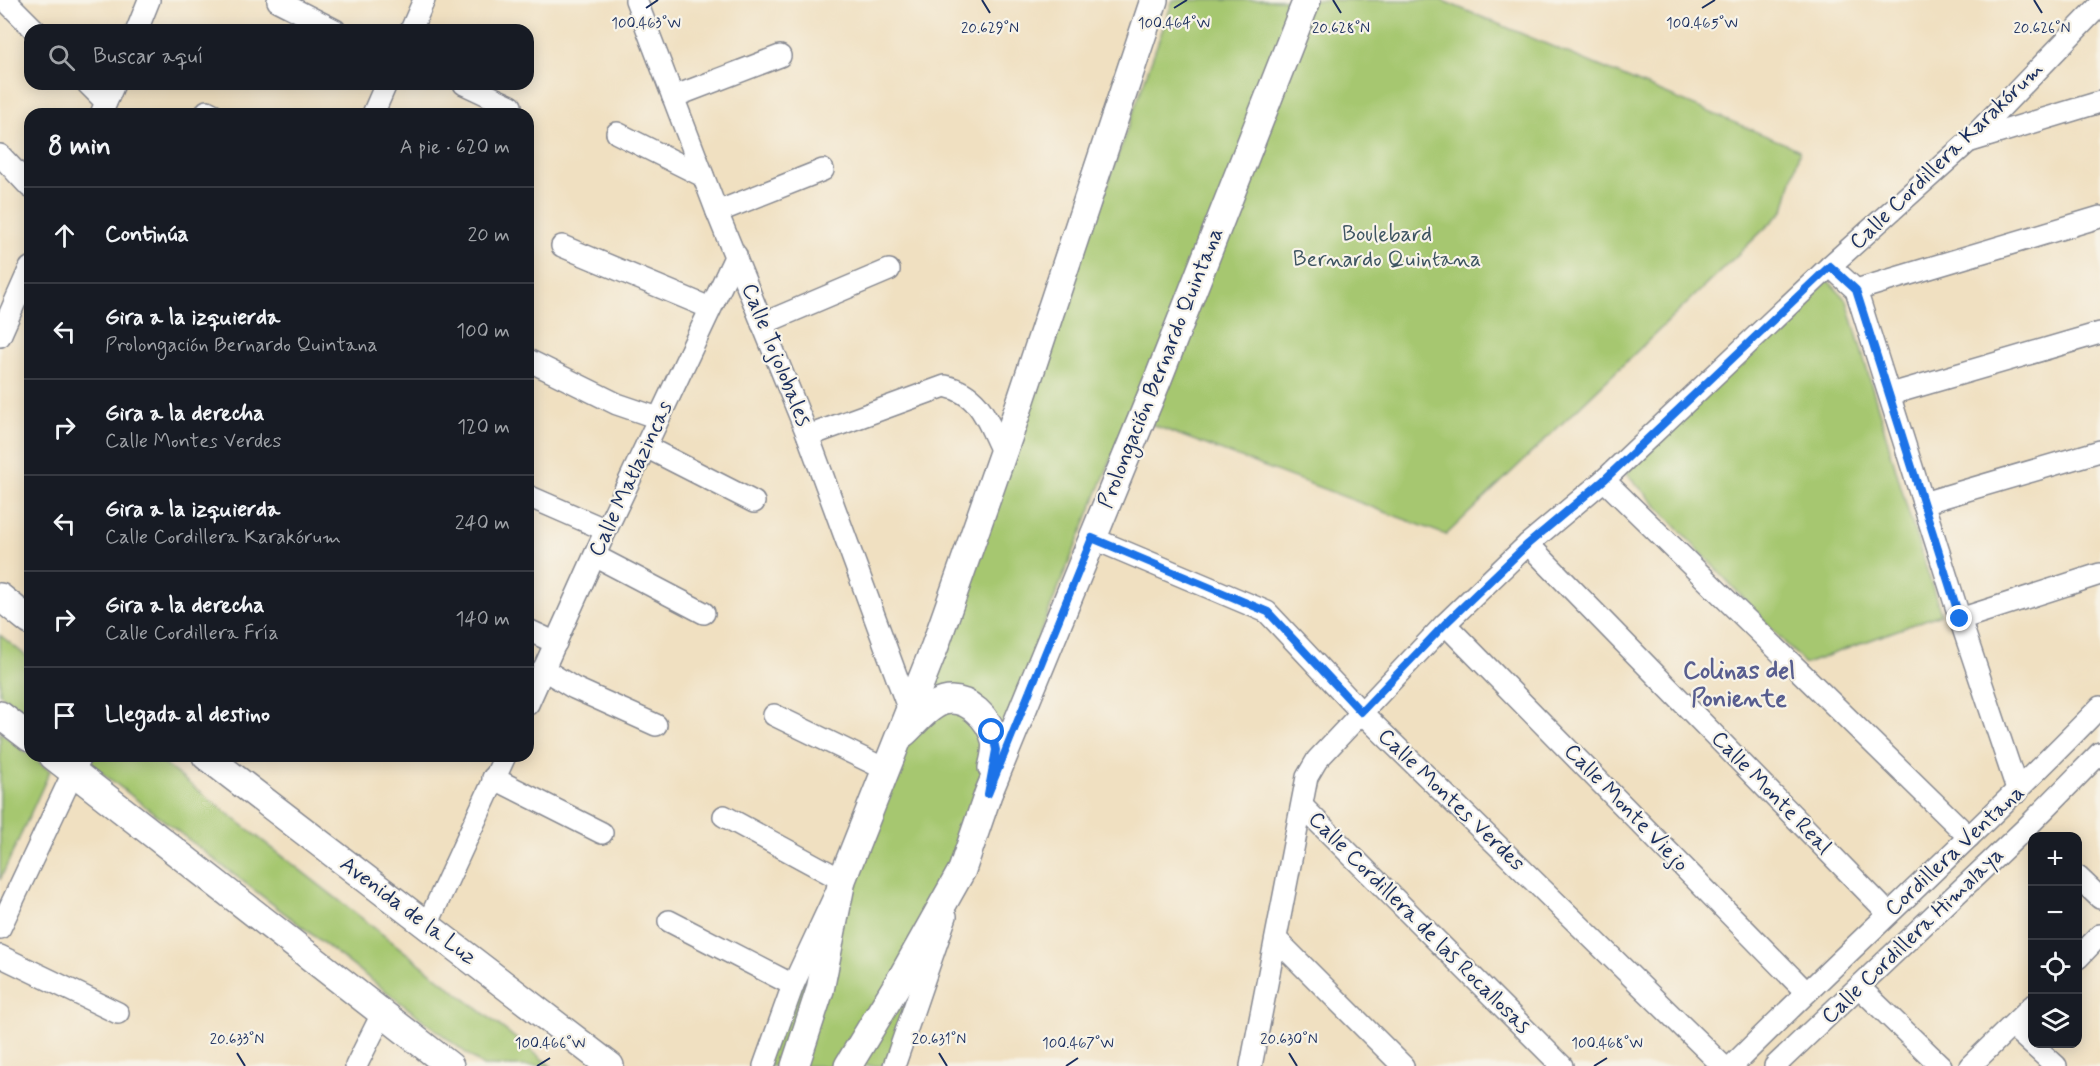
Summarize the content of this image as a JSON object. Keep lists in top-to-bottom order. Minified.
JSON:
{"streets":{"main road":["Prolongación Bernardo Quintana","Avenida de la Luz"],"street":["Calle Cordillera Karakórum","Calle Tojolobales","Calle Matlazincas","Calle Monte Real","Calle Montes Verdes","Calle Monte Viejo","Cordillera Ventana","Calle Cordillera de las Rocallosas","Calle Cordillera Himalaya"]},"crossings":[["Calle Cordillera Karakórum","Calle Monte Real"],["Calle Cordillera Karakórum","Calle Montes Verdes"],["Calle Cordillera Karakórum","Calle Monte Viejo"],["Calle Cordillera Karakórum","Calle Cordillera de las Rocallosas"],["Calle Tojolobales","Calle Matlazincas"],["Prolongación Bernardo Quintana","Calle Montes Verdes"],["Calle Monte Real","Cordillera Ventana"],["Calle Monte Viejo","Cordillera Ventana"],["Calle Monte Viejo","Calle Cordillera Himalaya"],["Cordillera Ventana","Calle Cordillera Himalaya"]],"districts":["Colinas del Poniente"],"parks":["Boulebard Bernardo Quintana"],"page":{"search":"Buscar aquí","heading":["8 min","A pie · 620 m"],"list":[["Continúa","20 m"],["Gira a la izquierda","Prolongación Bernardo Quintana","100 m"],["Gira a la derecha","Calle Montes Verdes","120 m"],["Gira a la izquierda","Calle Cordillera Karakórum","240 m"],["Gira a la derecha","Calle Cordillera Fría","140 m"],"Llegada al destino"],"map_buttons":["+","−"]},"coordinates":["100.463°W","100.464°W","100.465°W","20.626°N","20.629°N","20.628°N","20.633°N","20.631°N","20.630°N","100.466°W","100.467°W","100.468°W"]}
